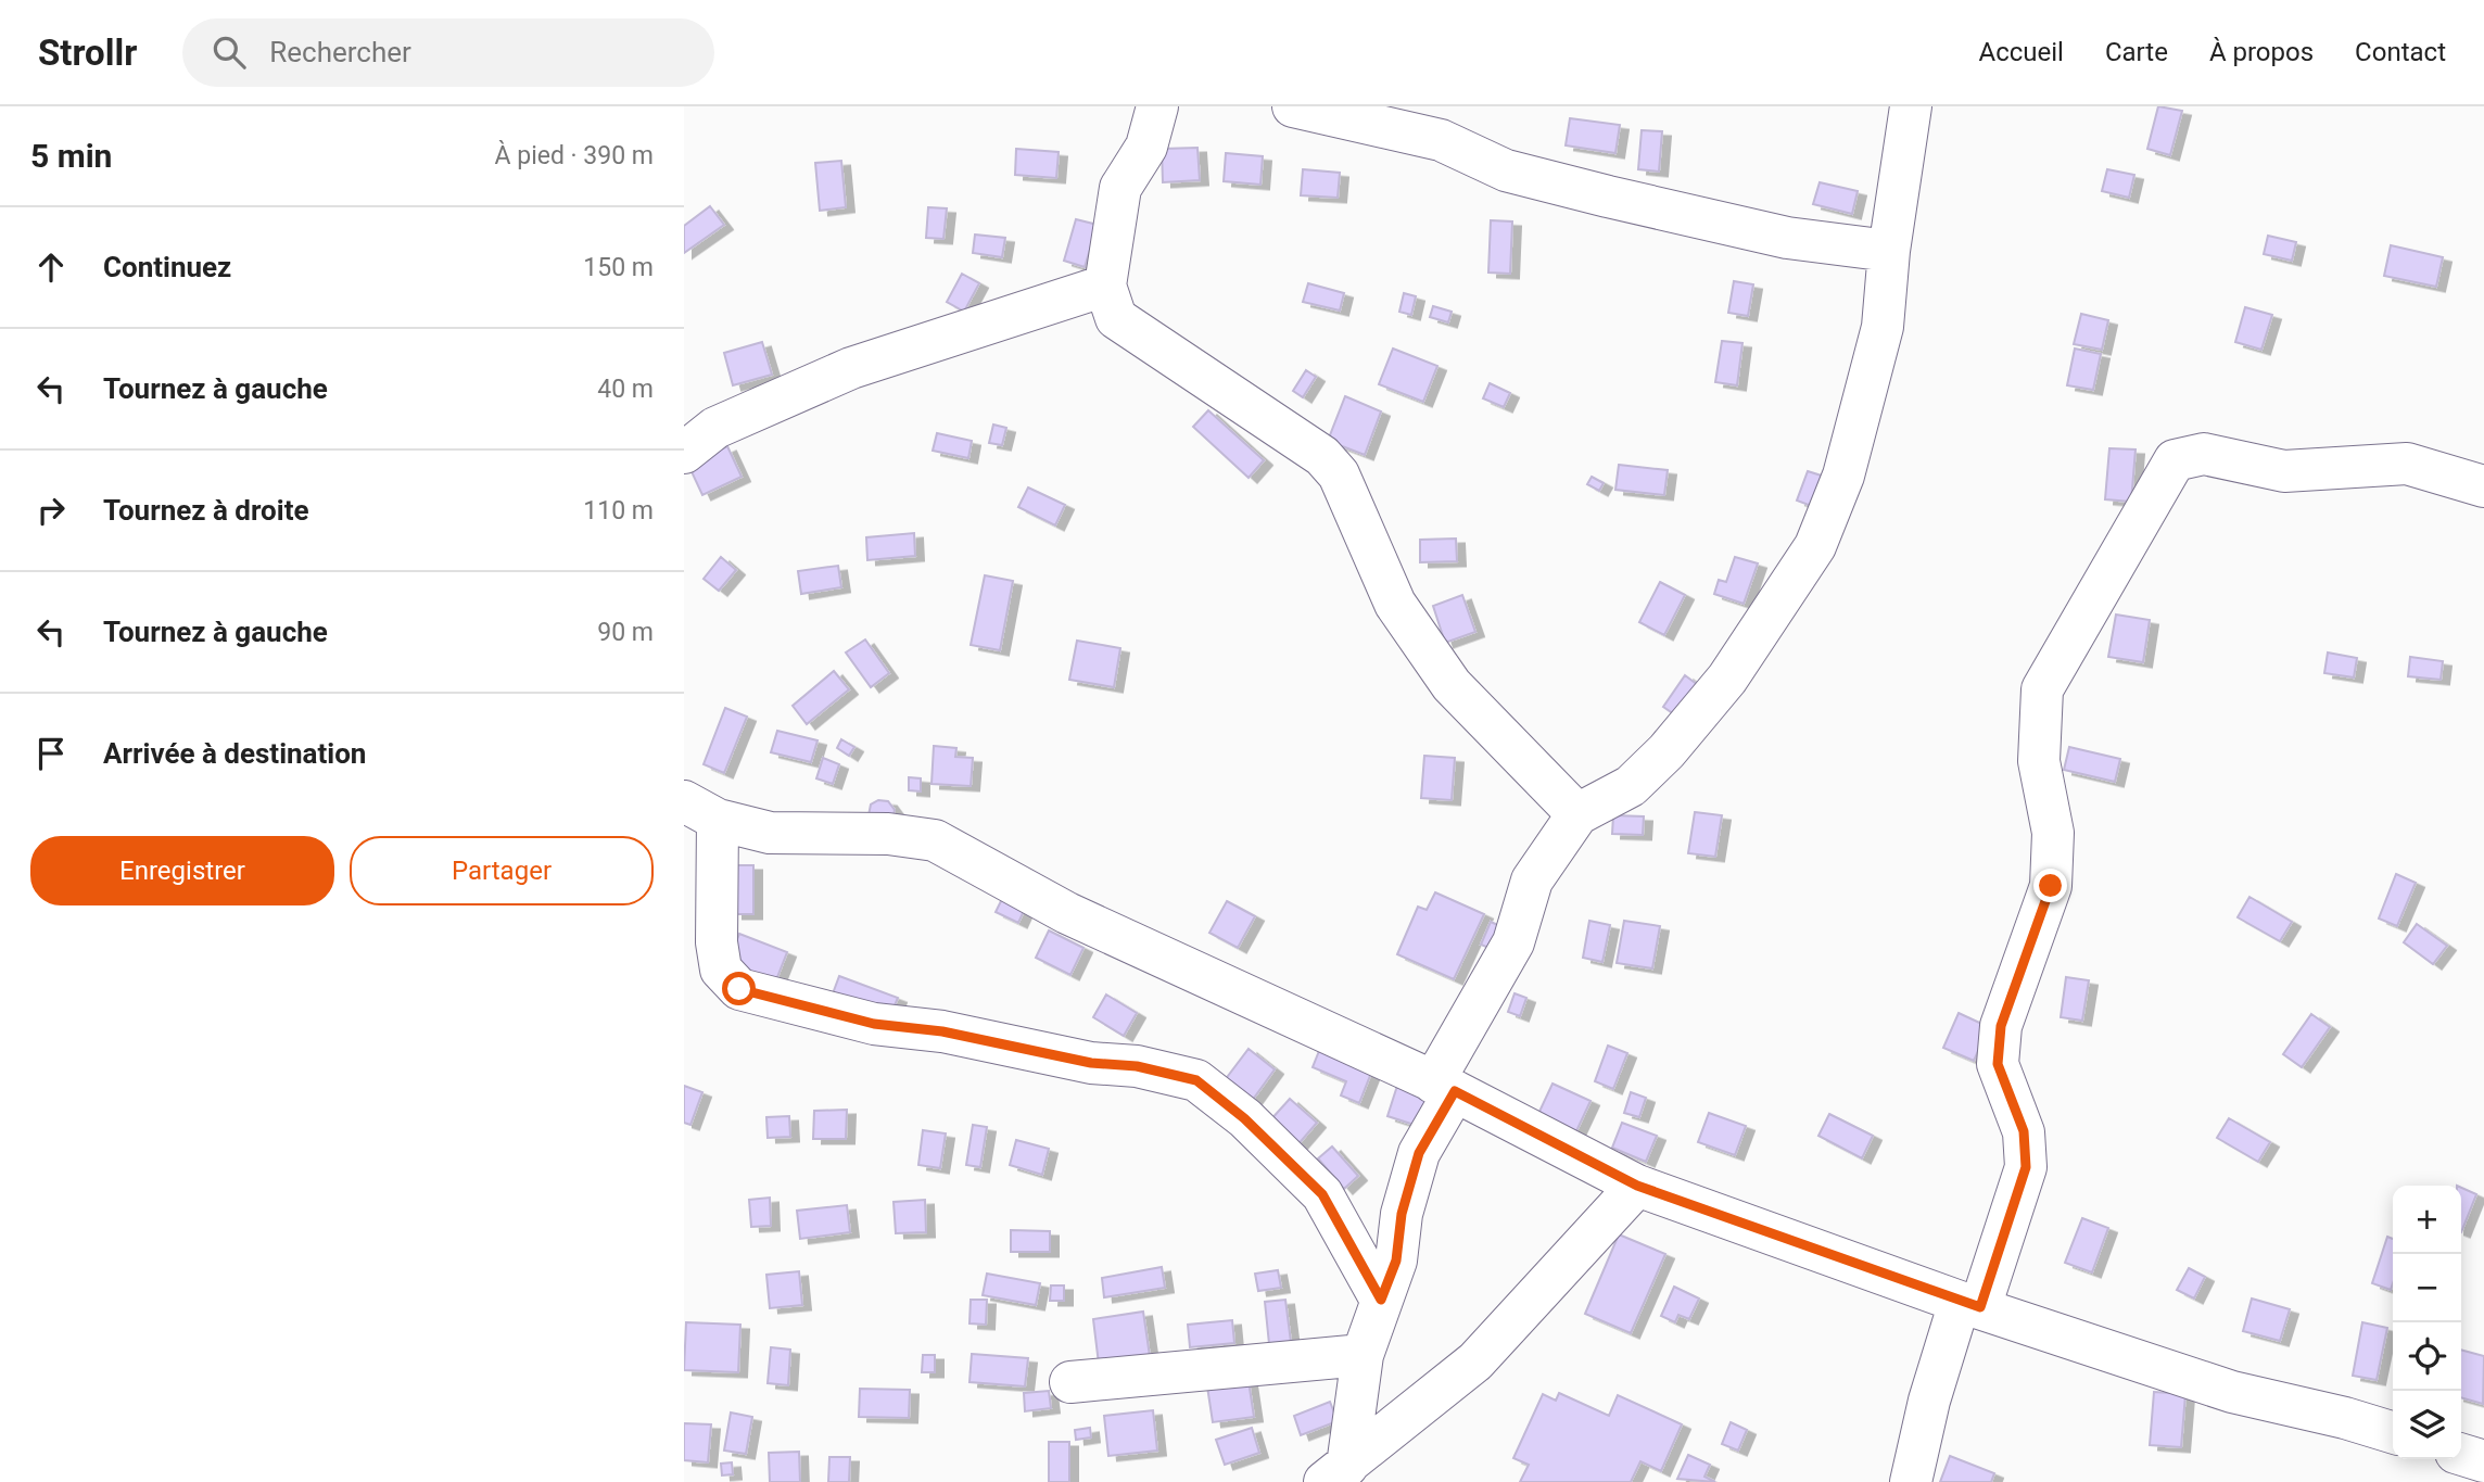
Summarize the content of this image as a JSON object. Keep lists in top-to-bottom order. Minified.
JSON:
{"page":{"header":"Strollr","search":"Rechercher","nav":["Accueil","Carte","À propos","Contact"],"heading":["5 min","À pied · 390 m"],"list":[["Continuez","150 m"],["Tournez à gauche","40 m"],["Tournez à droite","110 m"],["Tournez à gauche","90 m"],"Arrivée à destination"],"buttons":["Enregistrer","Partager"],"map_buttons":["+","−"]}}
